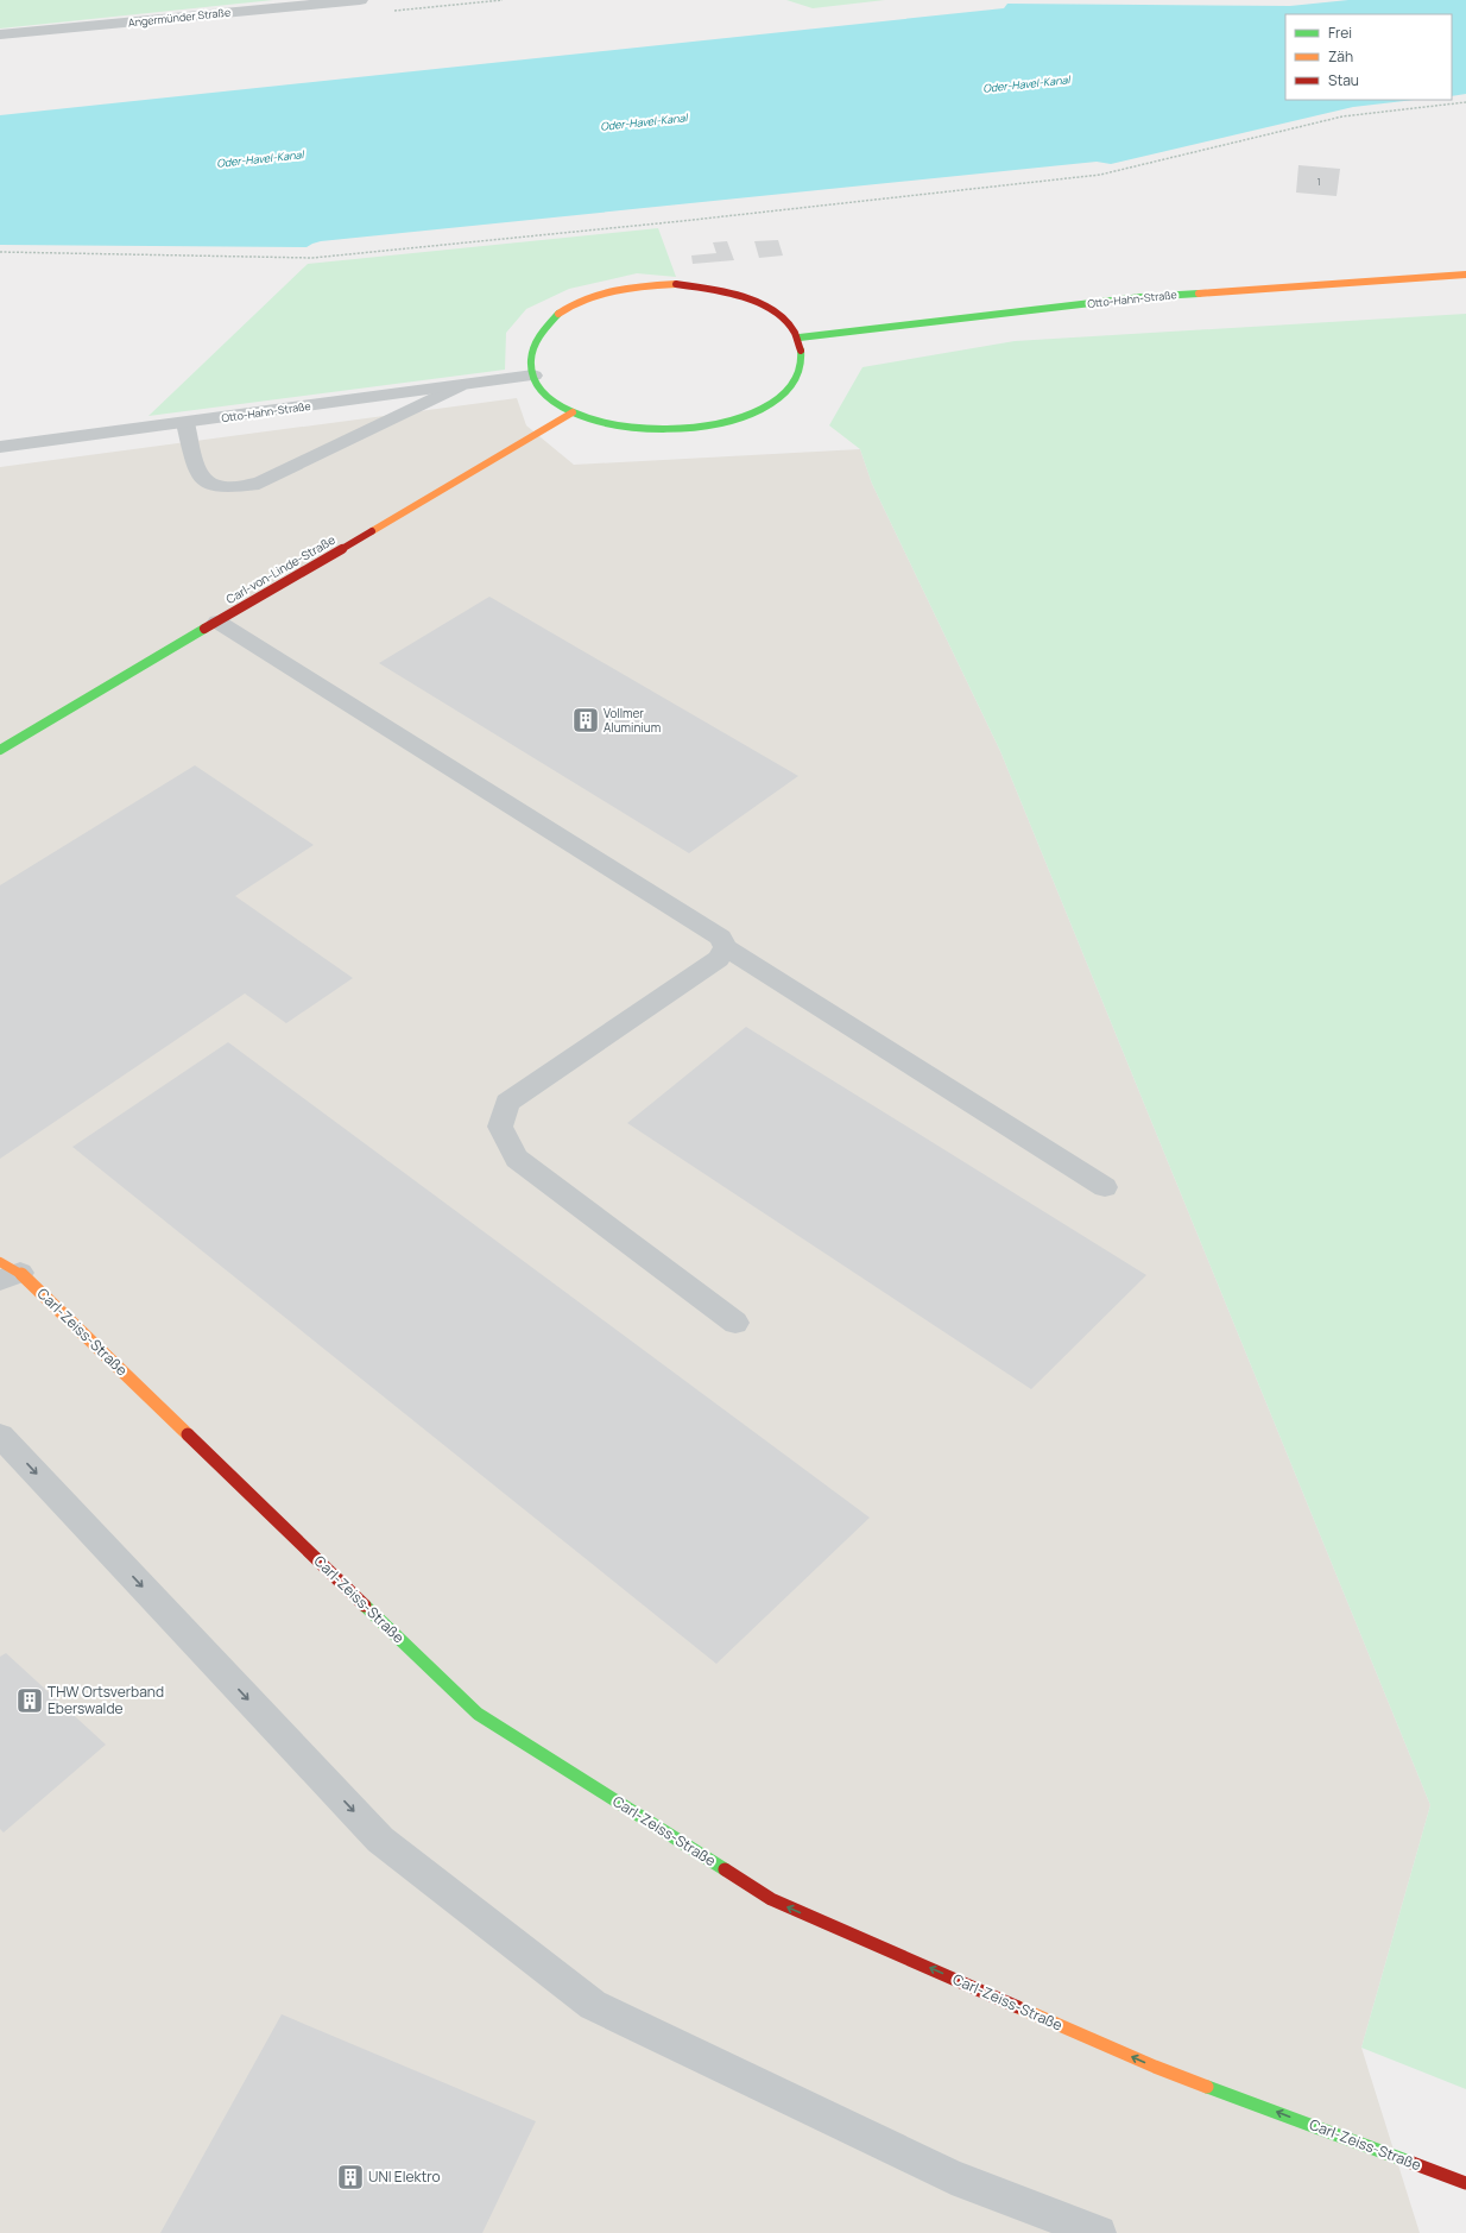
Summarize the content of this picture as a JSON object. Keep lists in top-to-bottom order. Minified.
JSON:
{"streets":{"street":["Angermünder Straße","Otto-Hahn-Straße","Carl-von-Linde-Straße","Carl-Zeiss-Straße"]},"one_way":["Carl-Zeiss-Straße"],"water":["Oder-Havel-Kanal"],"places":{"building":["Vollmer Aluminium","THW Ortsverband Eberswalde","UNI Elektro"]},"house_numbers":["1"],"legend":["Frei","Zäh","Stau"]}
